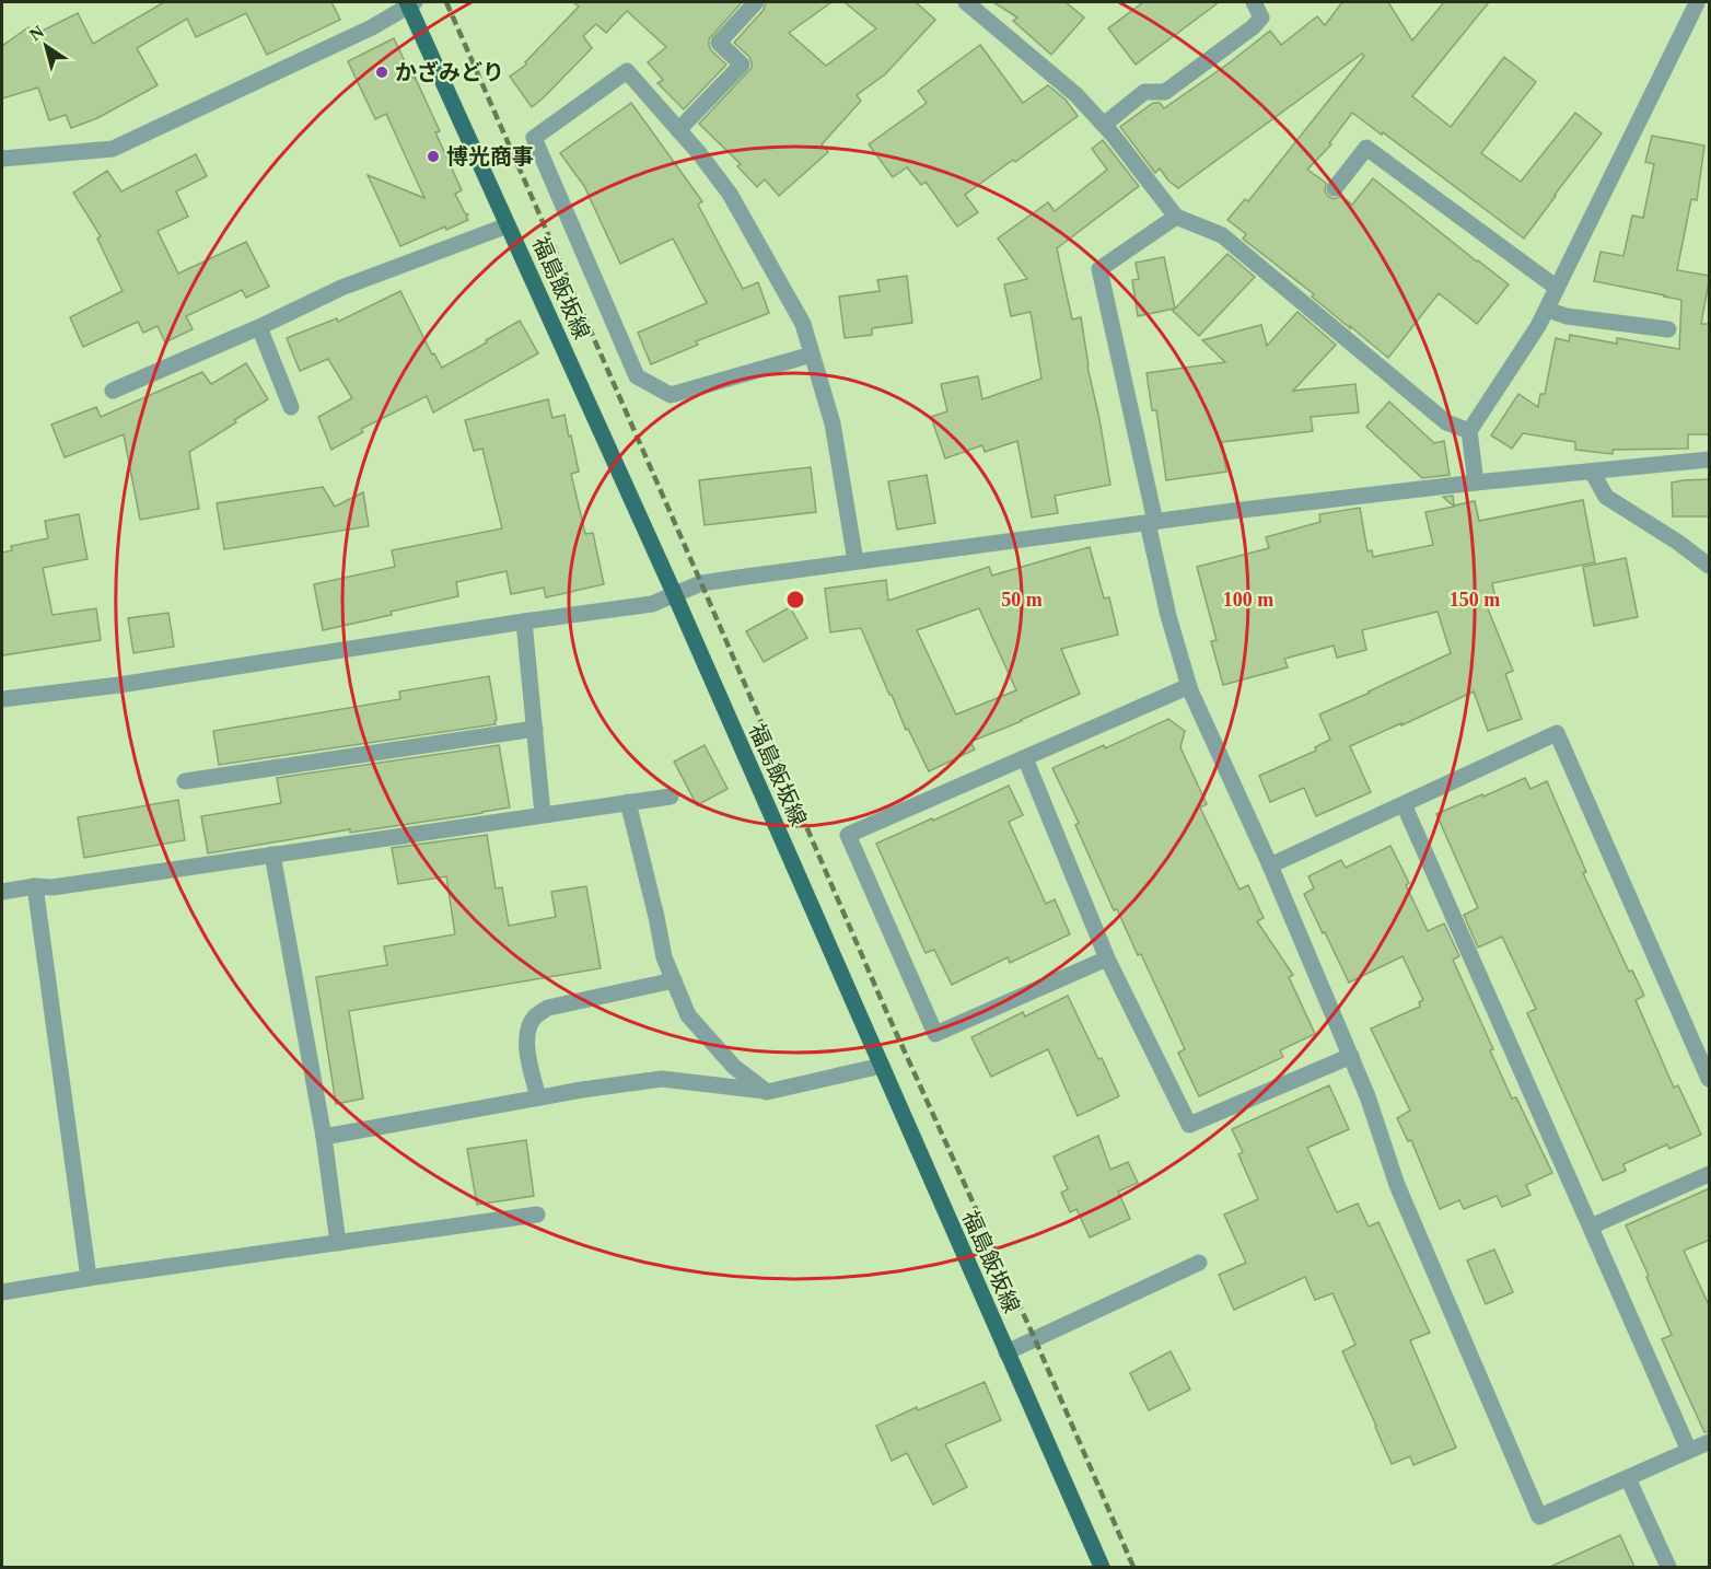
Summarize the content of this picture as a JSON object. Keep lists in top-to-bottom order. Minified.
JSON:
{"streets":{"main road":["福島飯坂線"]},"places":["かざみどり","博光商事"],"north":"top left","rings":["50 m","100 m","150 m"]}
